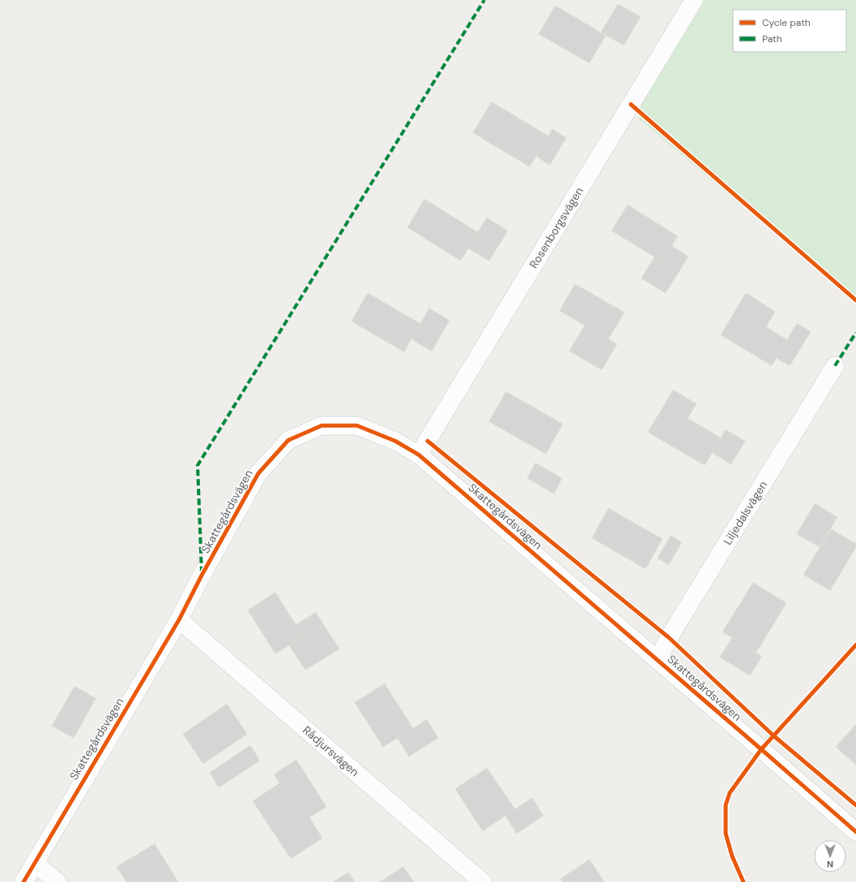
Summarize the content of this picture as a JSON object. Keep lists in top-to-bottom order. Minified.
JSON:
{"streets":{"street":["Rosenborgsvägen","Skattegårdsvägen","Liljedalsvägen","Rådjursvägen"]},"crossings":[["Rosenborgsvägen","Skattegårdsvägen"],["Skattegårdsvägen","Liljedalsvägen"],["Skattegårdsvägen","Rådjursvägen"]],"legend":["Cycle path","Path"],"north":"bottom"}
